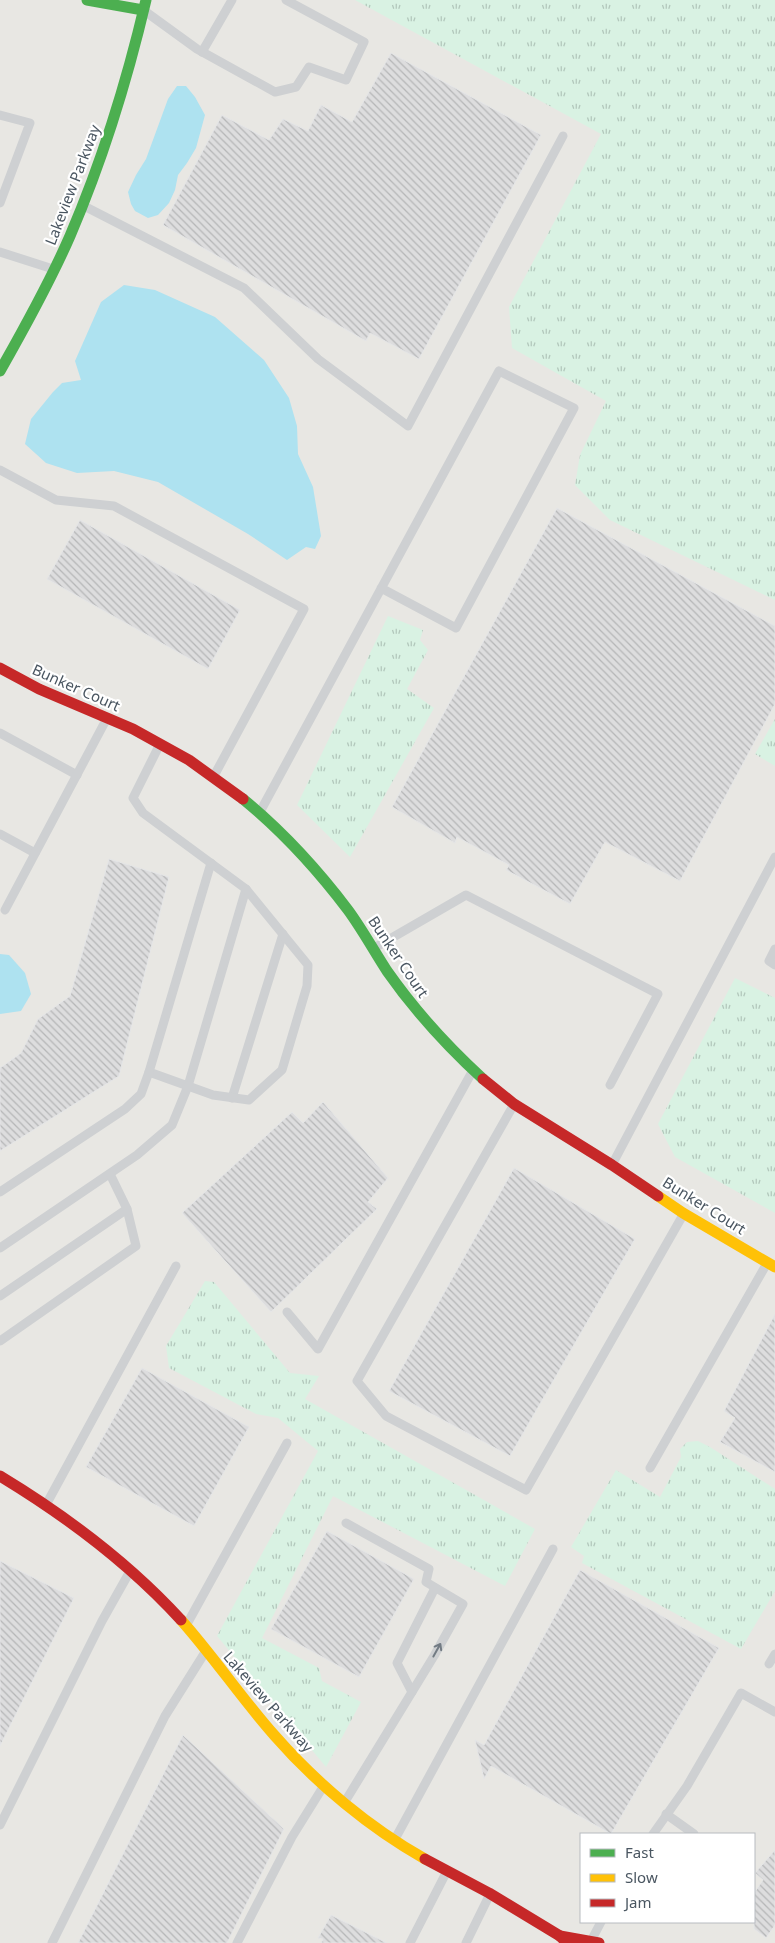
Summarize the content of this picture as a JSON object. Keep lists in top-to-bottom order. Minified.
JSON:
{"streets":{"street":["Lakeview Parkway","Bunker Court"]},"legend":["Fast","Slow","Jam"]}
